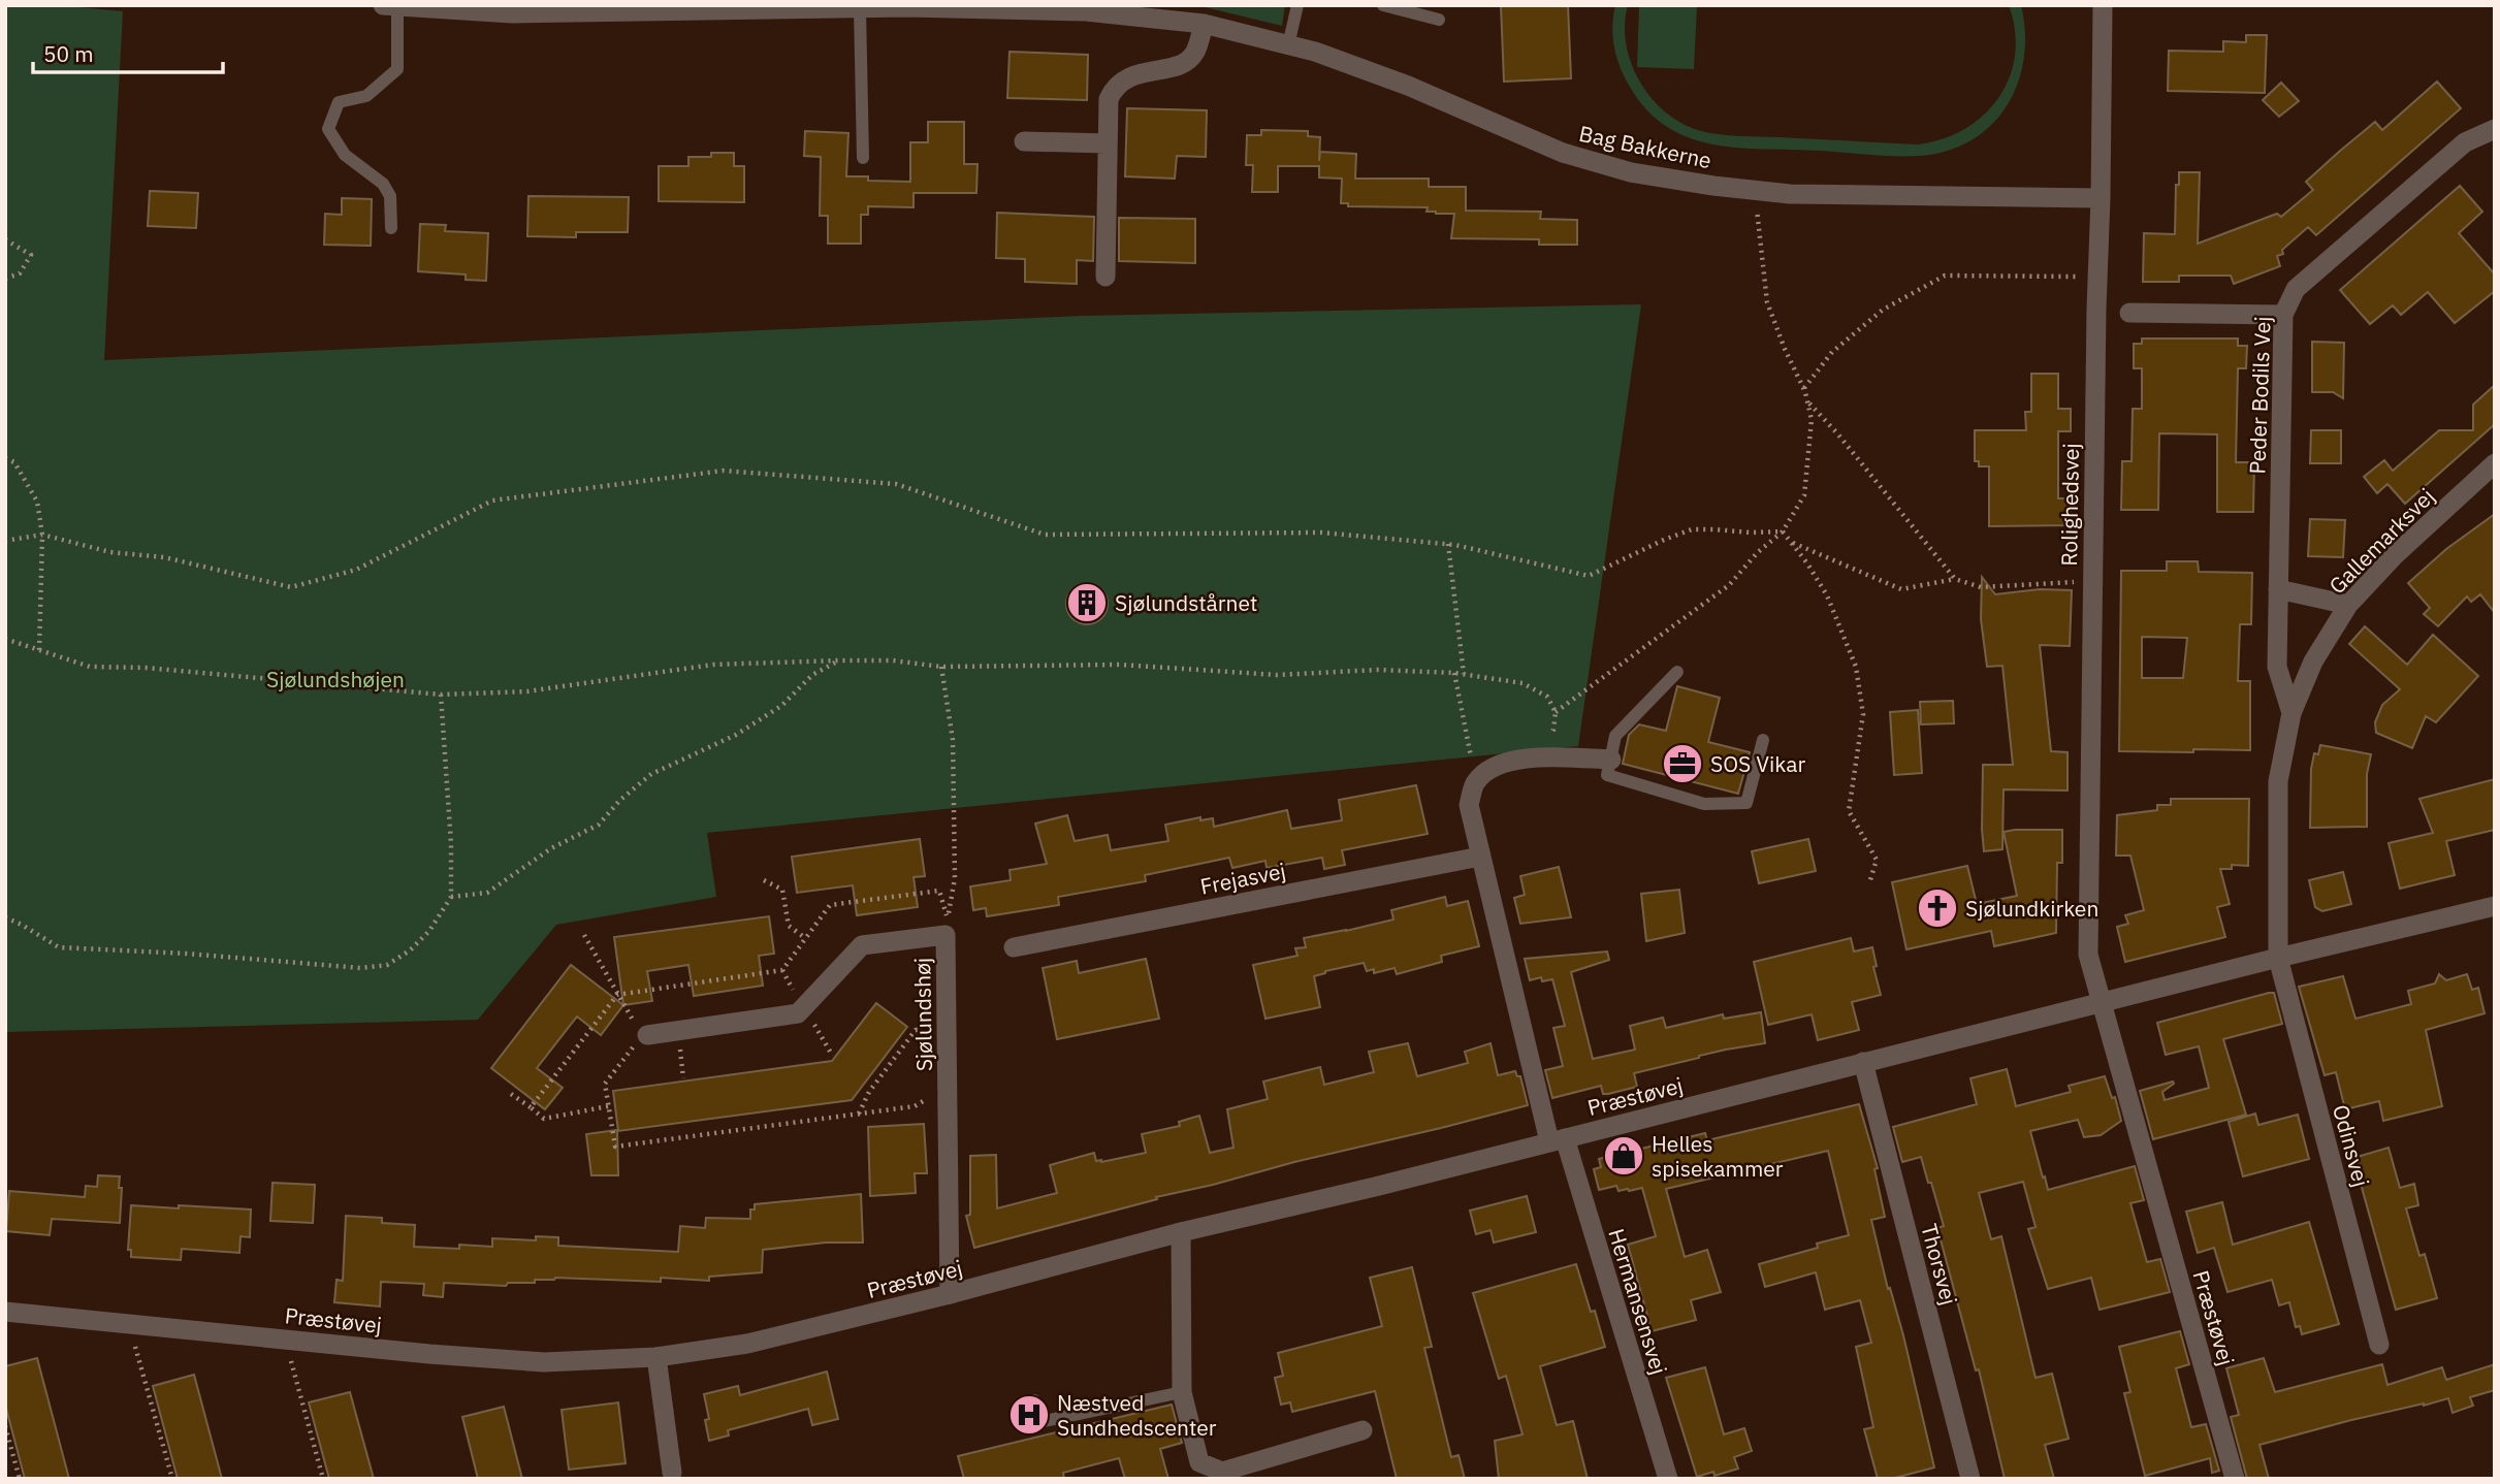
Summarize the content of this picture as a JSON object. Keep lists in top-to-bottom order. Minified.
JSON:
{"streets":{"street":["Bag Bakkerne","Peder Bodils Vej","Rolighedsvej","Gallemarksvej","Frejasvej","Sjølundshøj","Præstøvej","Odinsvej","Thorsvej","Hermansensvej"]},"crossings":[["Bag Bakkerne","Rolighedsvej"],["Peder Bodils Vej","Gallemarksvej"],["Rolighedsvej","Præstøvej"],["Gallemarksvej","Præstøvej"],["Gallemarksvej","Odinsvej"],["Sjølundshøj","Præstøvej"],["Præstøvej","Odinsvej"],["Præstøvej","Thorsvej"],["Præstøvej","Hermansensvej"]],"parks":["Sjølundshøjen"],"places":{"building":["Sjølundstårnet"],"office":["SOS Vikar"],"church":["Sjølundkirken"],"shop":["Helles spisekammer"],"hospital":["Næstved Sundhedscenter"]},"scale_bar":"50 m"}
